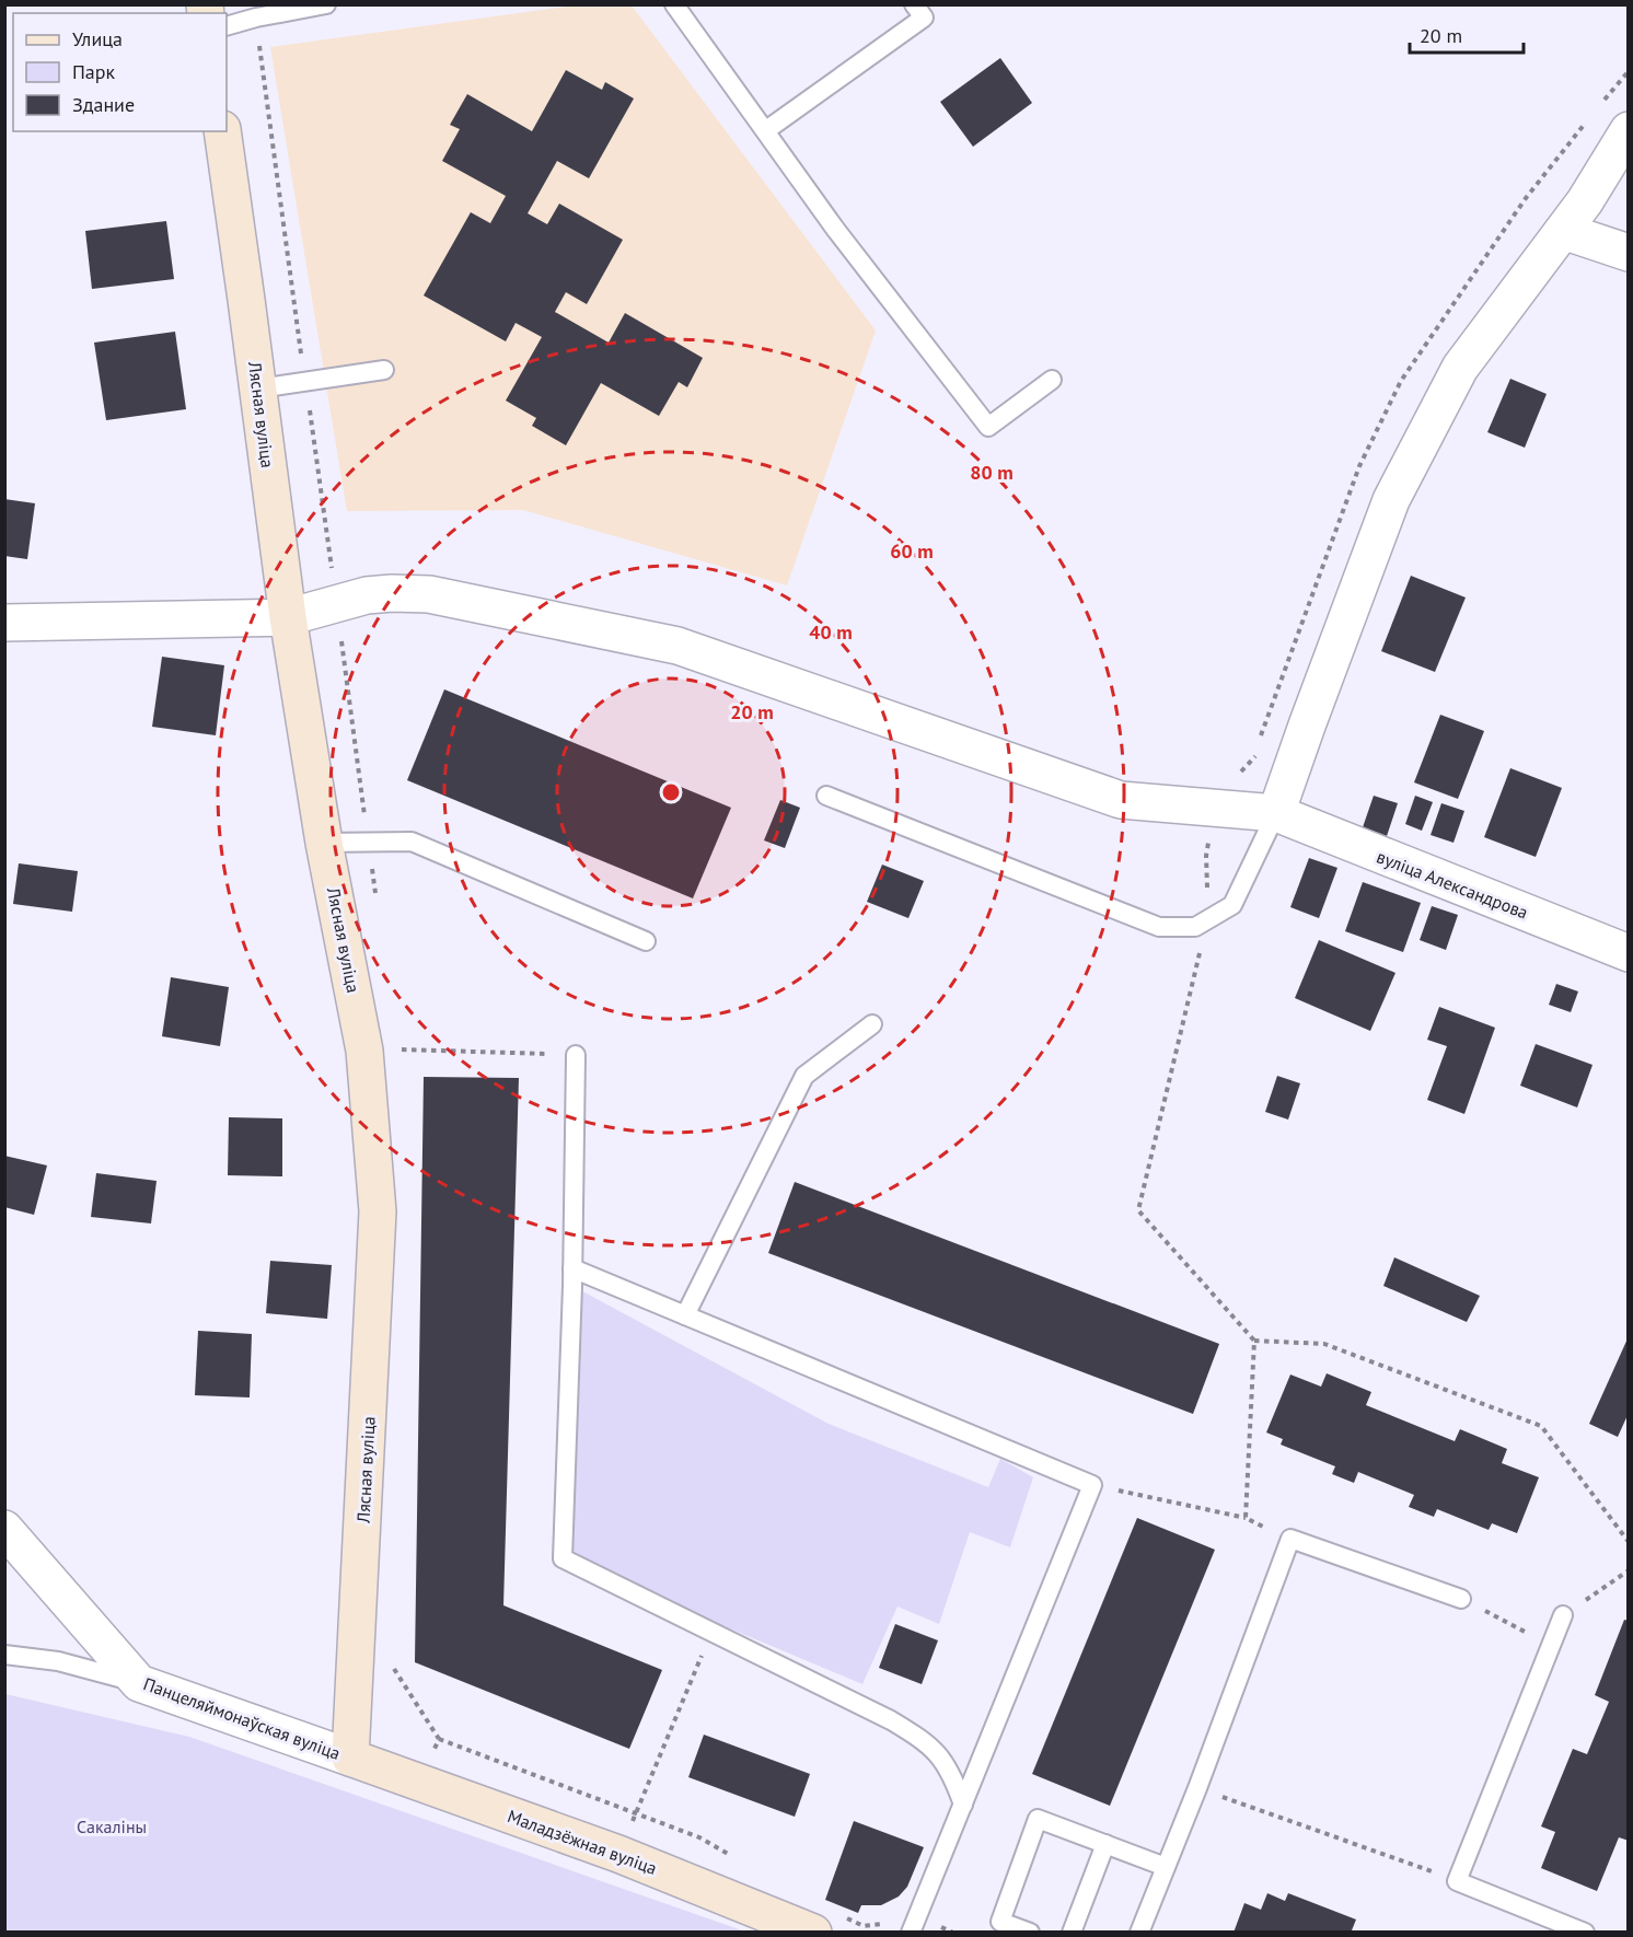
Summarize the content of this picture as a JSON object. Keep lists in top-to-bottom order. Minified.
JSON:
{"streets":{"main road":["Лясная вуліца","Маладзёжная вуліца"],"street":["вуліца Александрова","Панцеляймонаўская вуліца"]},"crossings":[["Лясная вуліца","вуліца Александрова"],["Лясная вуліца","Панцеляймонаўская вуліца"],["Лясная вуліца","Маладзёжная вуліца"],["Панцеляймонаўская вуліца","Маладзёжная вуліца"]],"parks":["Сакаліны"],"legend":["Улица","Парк","Здание"],"scale_bar":"20 m","rings":["80 m","60 m","40 m","20 m"]}
